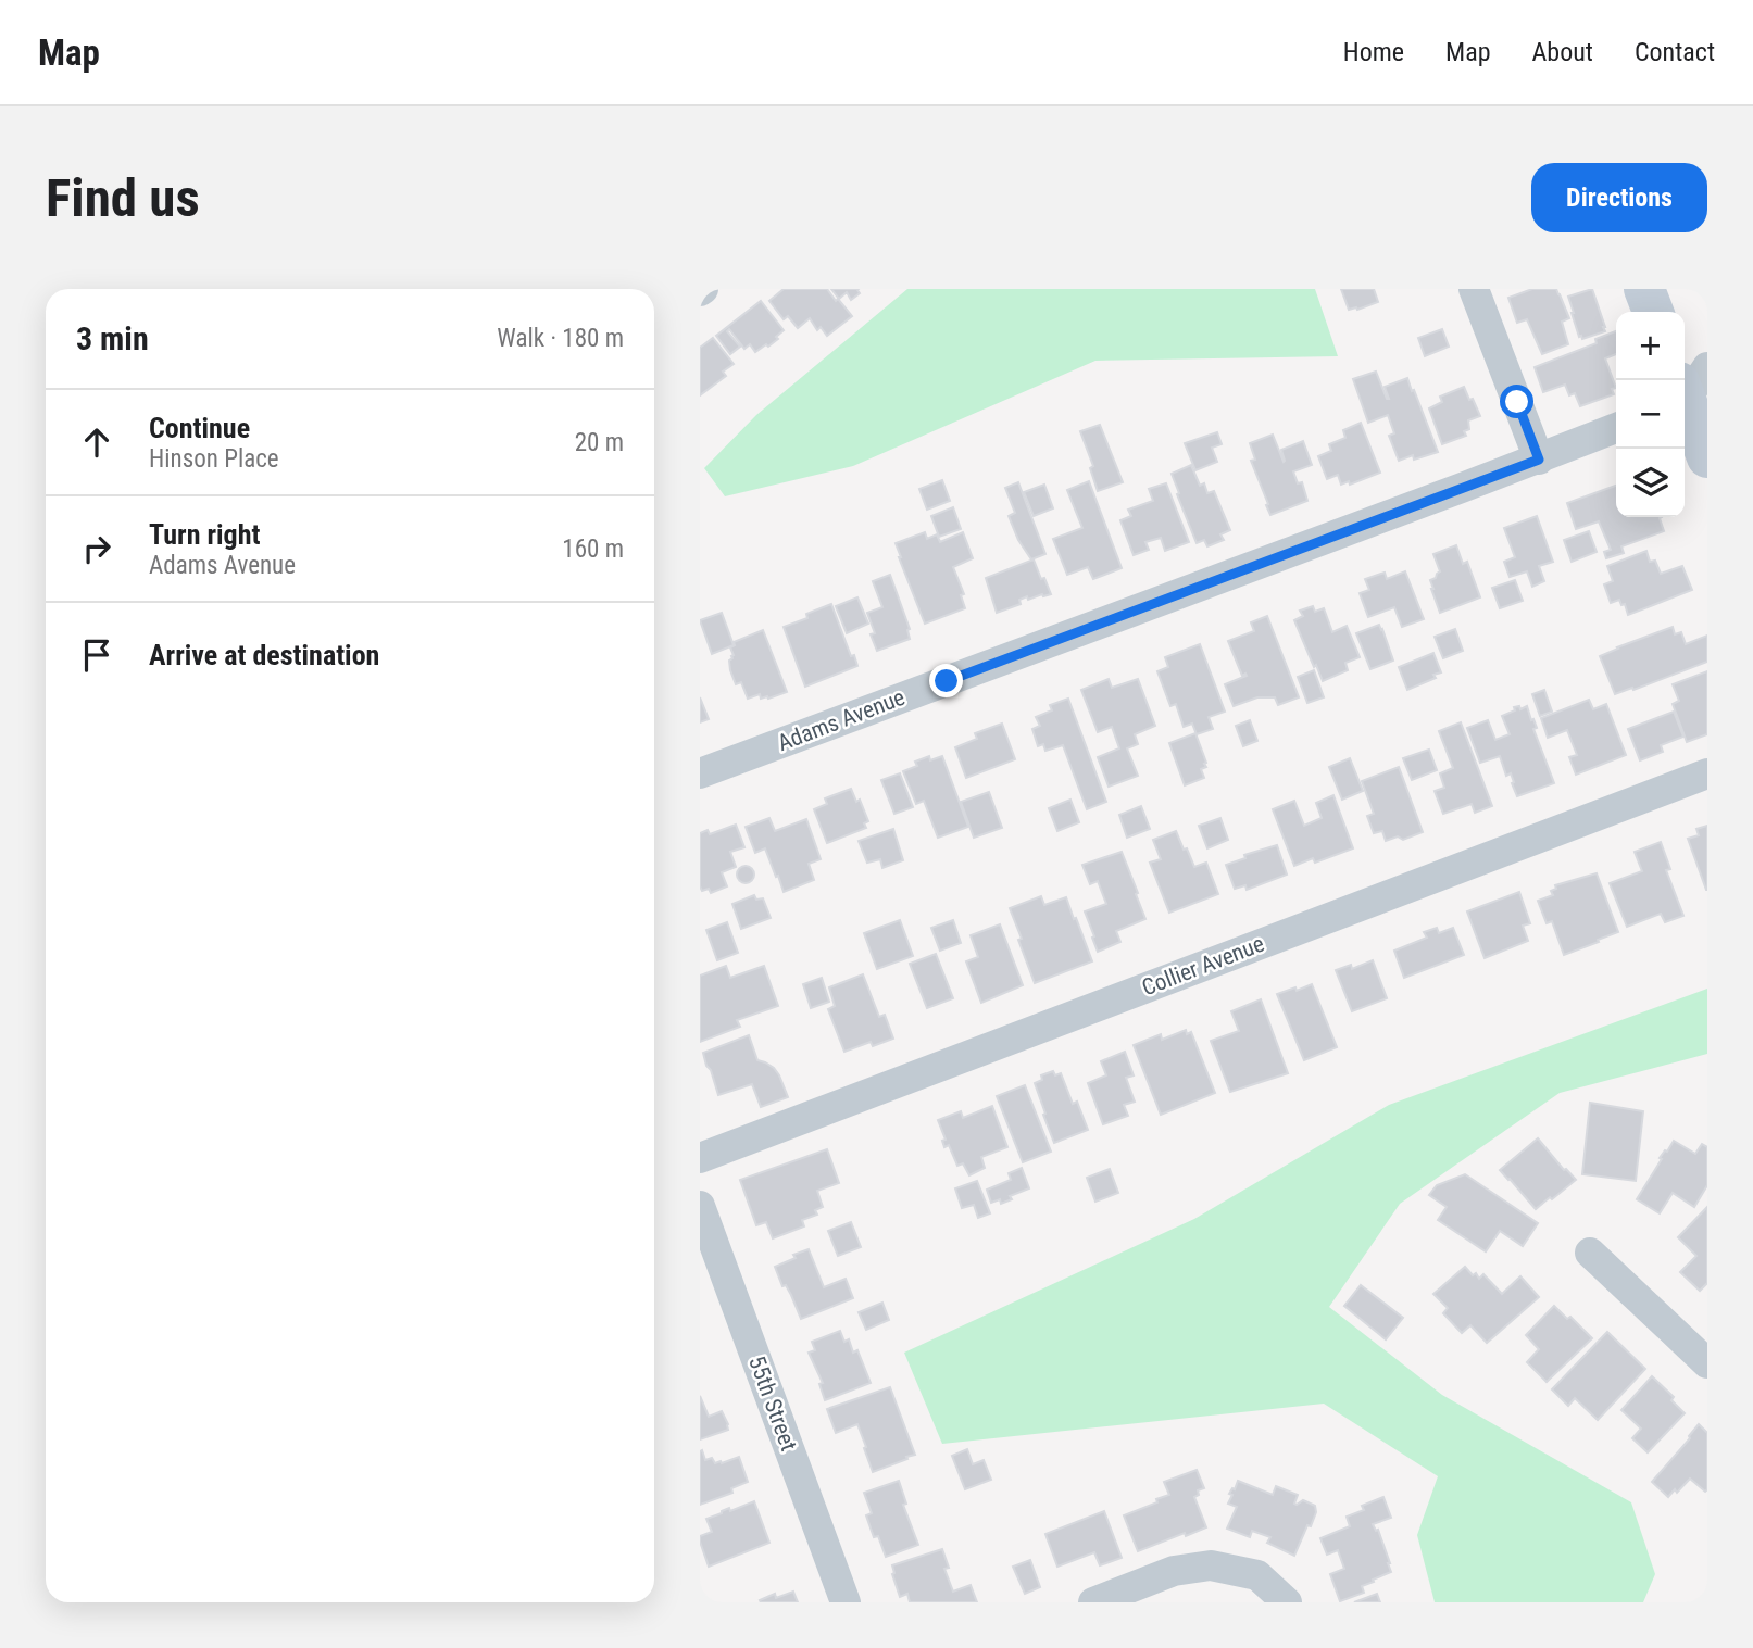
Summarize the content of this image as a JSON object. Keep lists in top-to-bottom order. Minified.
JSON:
{"streets":{"street":["Adams Avenue","Collier Avenue","55th Street"]},"page":{"header":"Map","nav":["Home","Map","About","Contact"],"buttons":"Directions","title":"Find us","heading":["3 min","Walk · 180 m"],"map_buttons":["+","−"],"list":[["Continue","Hinson Place","20 m"],["Turn right","Adams Avenue","160 m"],"Arrive at destination"]}}
